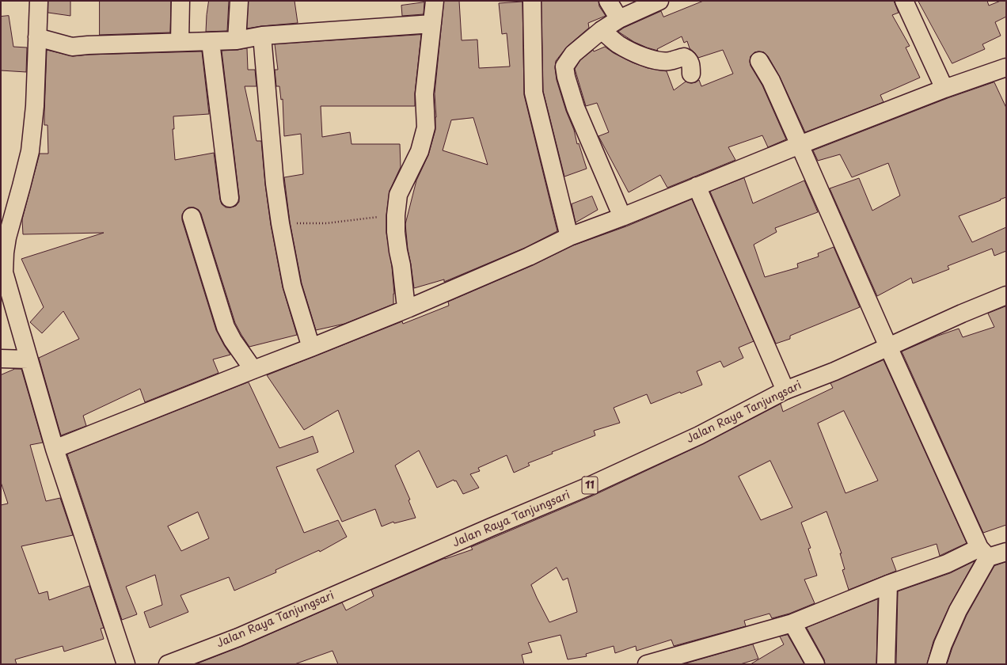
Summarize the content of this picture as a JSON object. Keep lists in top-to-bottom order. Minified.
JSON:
{"streets":{"main road":["Jalan Raya Tanjungsari","11"]}}
